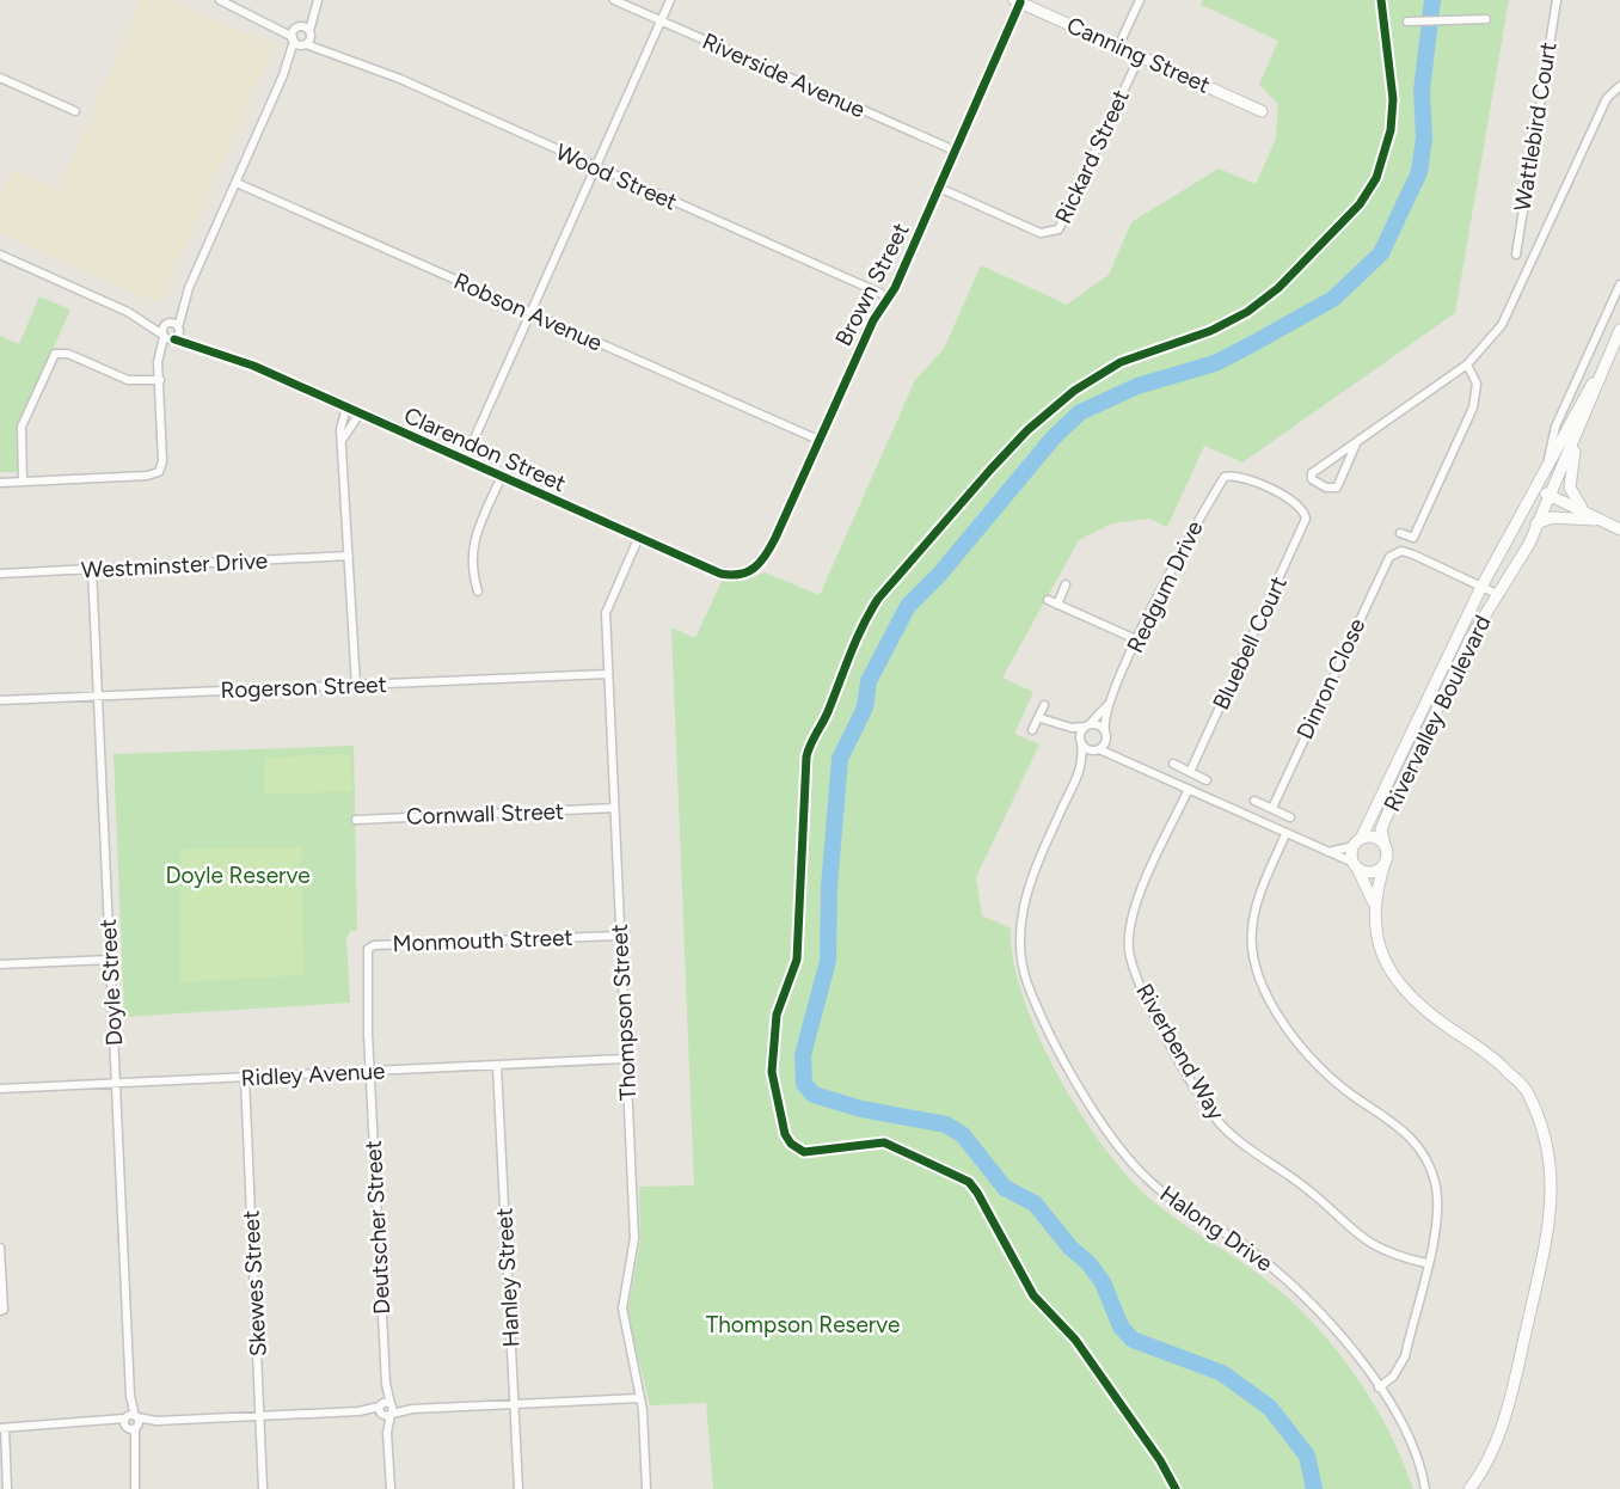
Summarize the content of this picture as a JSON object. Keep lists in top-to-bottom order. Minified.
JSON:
{"streets":{"street":["Canning Street","Riverside Avenue","Wattlebird Court","Rickard Street","Wood Street","Brown Street","Robson Avenue","Clarendon Street","Westminster Drive","Redgum Drive","Bluebell Court","Dinron Close","Rogerson Street","Rivervalley Boulevard","Cornwall Street","Monmouth Street","Doyle Street","Thompson Street","Riverbend Way","Ridley Avenue","Deutscher Street","Halong Drive","Hanley Street","Skewes Street"]},"crossings":[["Canning Street","Rickard Street"],["Canning Street","Brown Street"],["Riverside Avenue","Brown Street"],["Rickard Street","Brown Street"],["Wood Street","Brown Street"],["Brown Street","Robson Avenue"],["Brown Street","Clarendon Street"],["Clarendon Street","Thompson Street"],["Westminster Drive","Doyle Street"],["Redgum Drive","Bluebell Court"],["Redgum Drive","Halong Drive"],["Dinron Close","Rivervalley Boulevard"],["Rogerson Street","Doyle Street"],["Rogerson Street","Thompson Street"],["Cornwall Street","Thompson Street"],["Monmouth Street","Thompson Street"],["Monmouth Street","Ridley Avenue"],["Monmouth Street","Deutscher Street"],["Doyle Street","Ridley Avenue"],["Thompson Street","Ridley Avenue"],["Ridley Avenue","Deutscher Street"],["Ridley Avenue","Hanley Street"],["Ridley Avenue","Skewes Street"]],"parks":["Doyle Reserve","Thompson Reserve"]}
